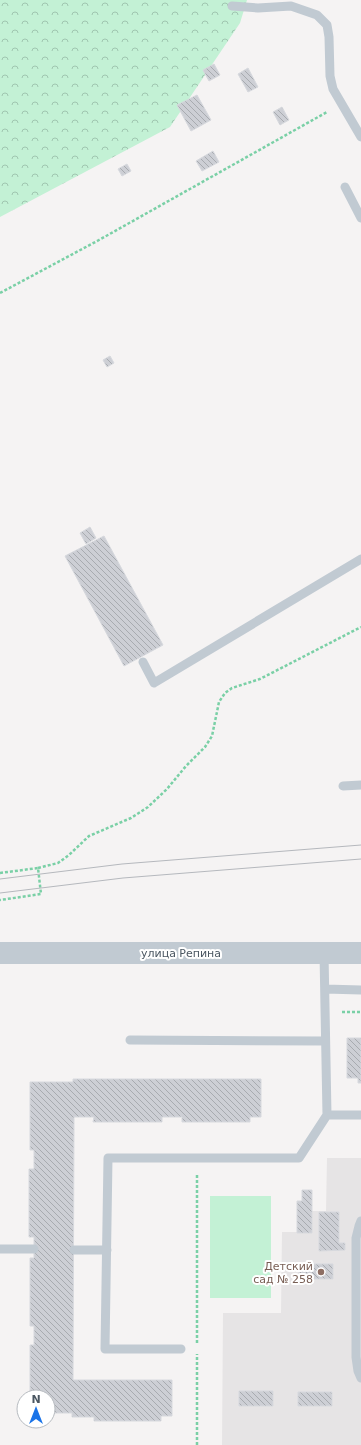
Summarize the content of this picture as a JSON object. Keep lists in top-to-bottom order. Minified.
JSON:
{"streets":{"street":["улица Репина"]},"places":["Детский сад № 258"],"north":"top"}
